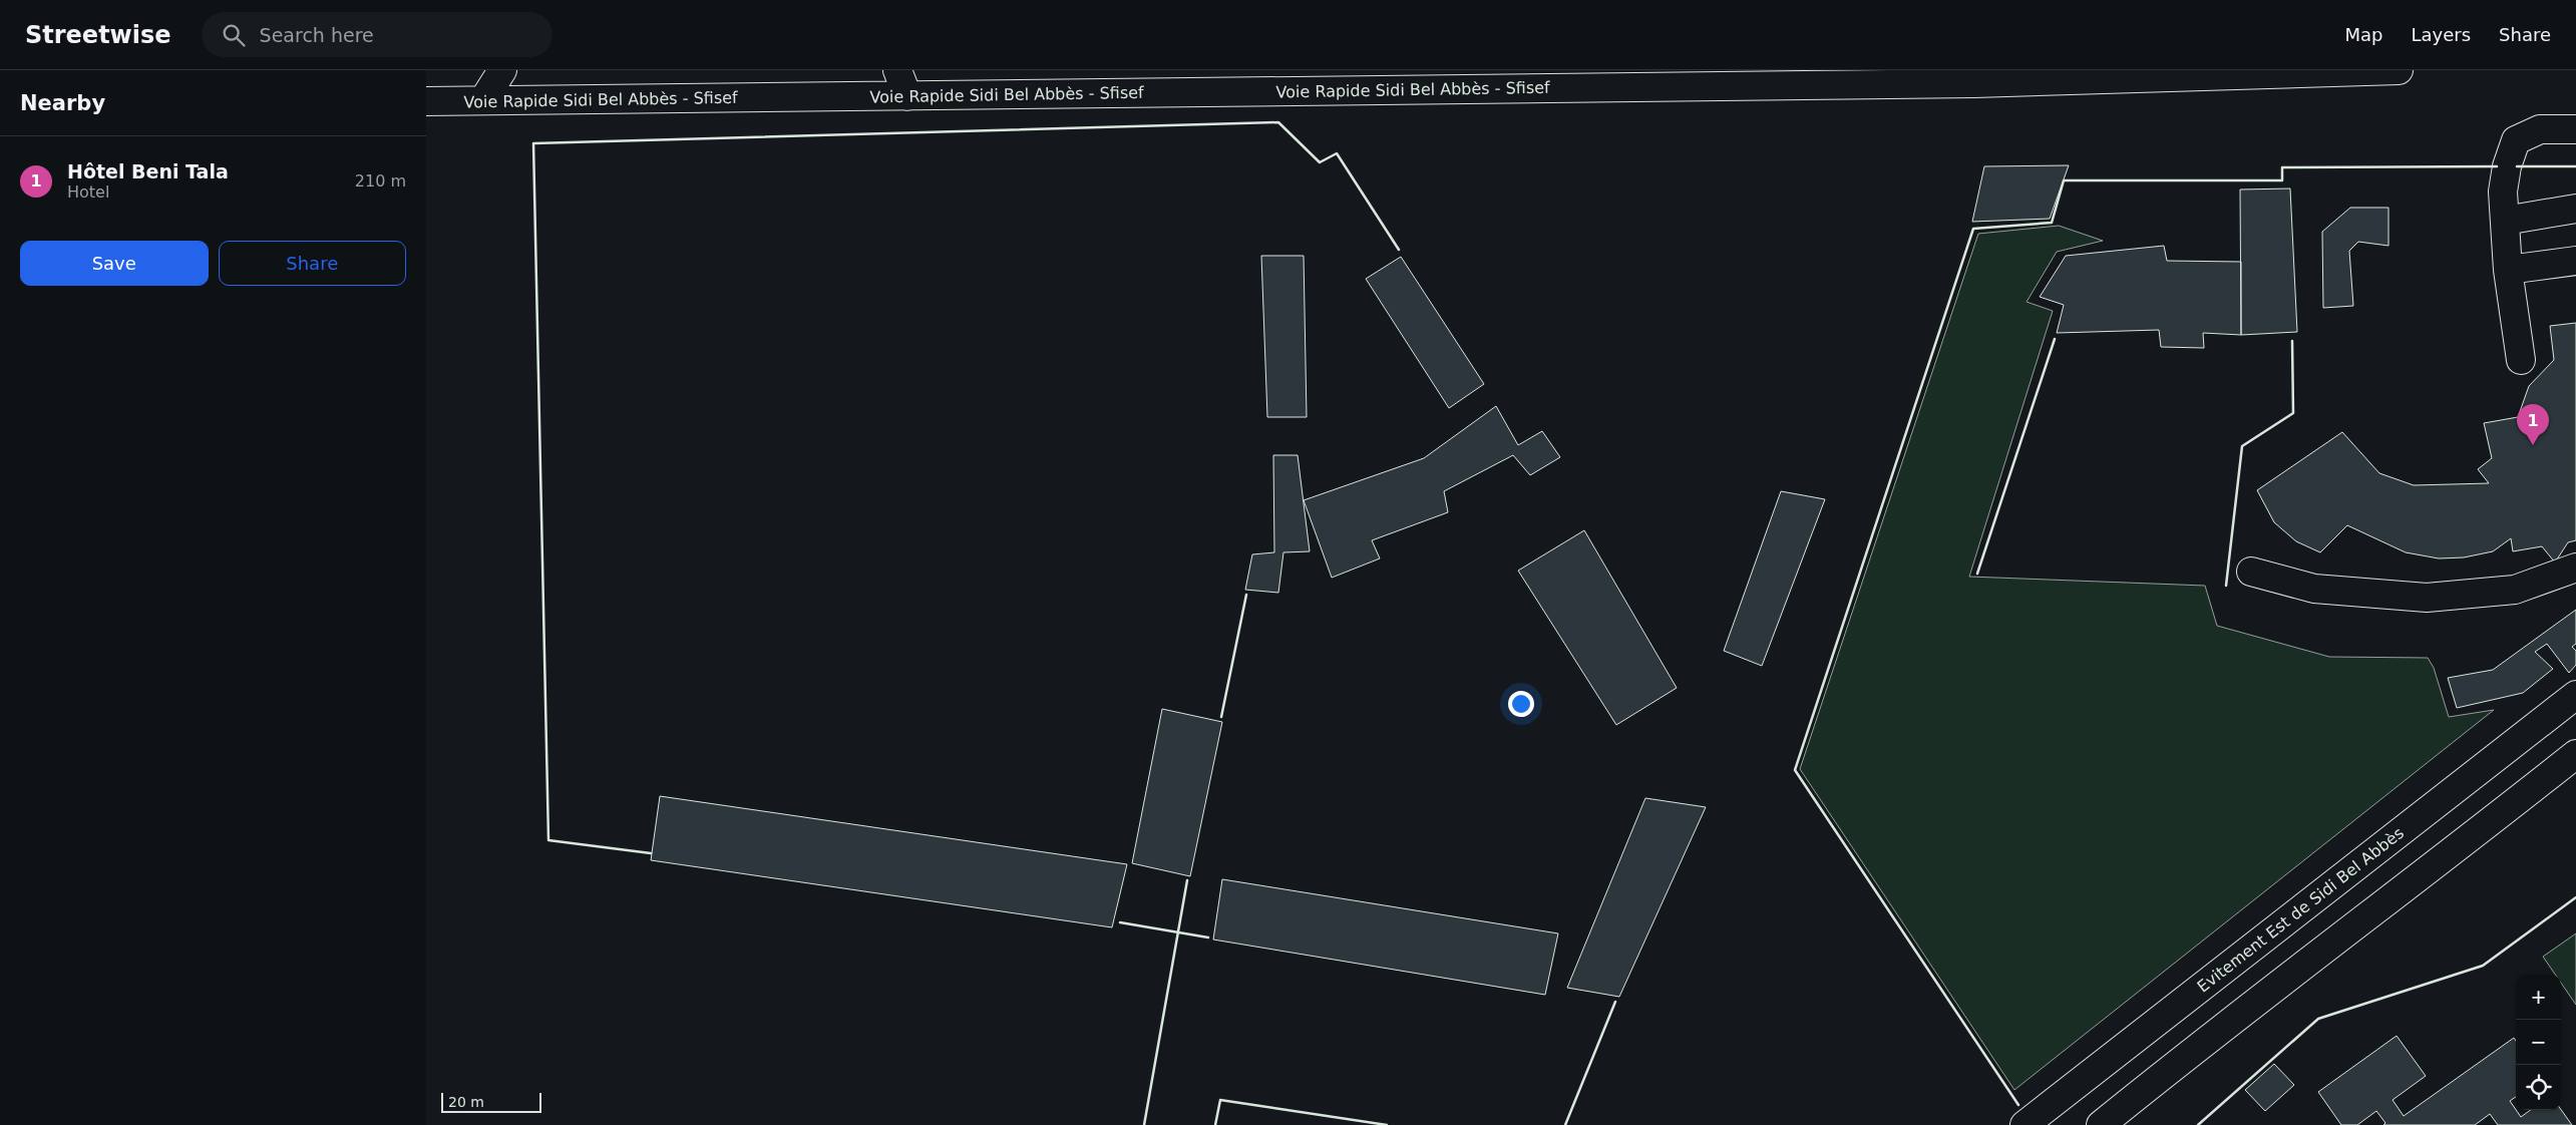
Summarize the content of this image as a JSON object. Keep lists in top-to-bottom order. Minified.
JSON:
{"streets":{"main road":["Voie Rapide Sidi Bel Abbès - Sfisef","Evitement Est de Sidi Bel Abbès"]},"scale_bar":"20 m","page":{"header":"Streetwise","search":"Search here","nav":["Map","Layers","Share"],"heading":"Nearby","list":[{"mark":"1","name":"Hôtel Beni Tala","note":"Hotel","value":"210 m"}],"buttons":["Save","Share"],"pins":"1","map_buttons":["+","−"],"scale":"20 m"}}
